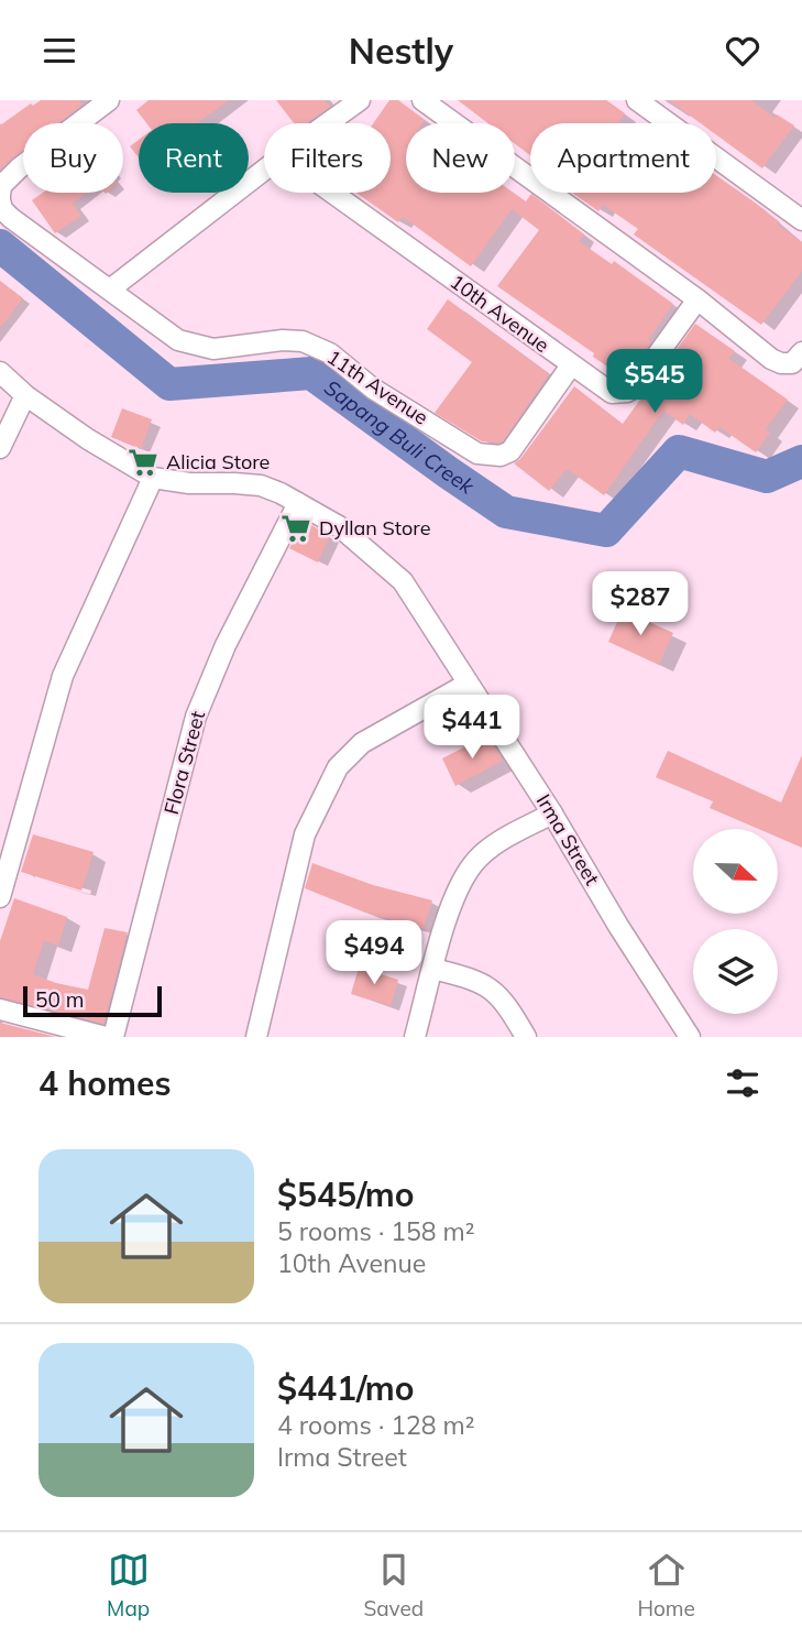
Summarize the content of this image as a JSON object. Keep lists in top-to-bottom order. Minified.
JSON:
{"streets":{"street":["10th Avenue","11th Avenue","Flora Street","Irma Street"]},"crossings":[["10th Avenue","11th Avenue"],["Flora Street","Irma Street"]],"water":["Sapang Buli Creek"],"places":{"supermarket":["Alicia Store","Dyllan Store"]},"scale_bar":"50 m","north":"right","page":{"header":"Nestly","chip":["Buy","Rent","Filters","New","Apartment"],"price":["$545","$287","$441","$494"],"scale":"50 m","heading":"4 homes","list":[{"name":"$545/mo","note":"5 rooms · 158 m² · 10th Avenue"},{"name":"$441/mo","note":"4 rooms · 128 m² · Irma Street"}],"tabs":["Map","Saved","Home"]}}
